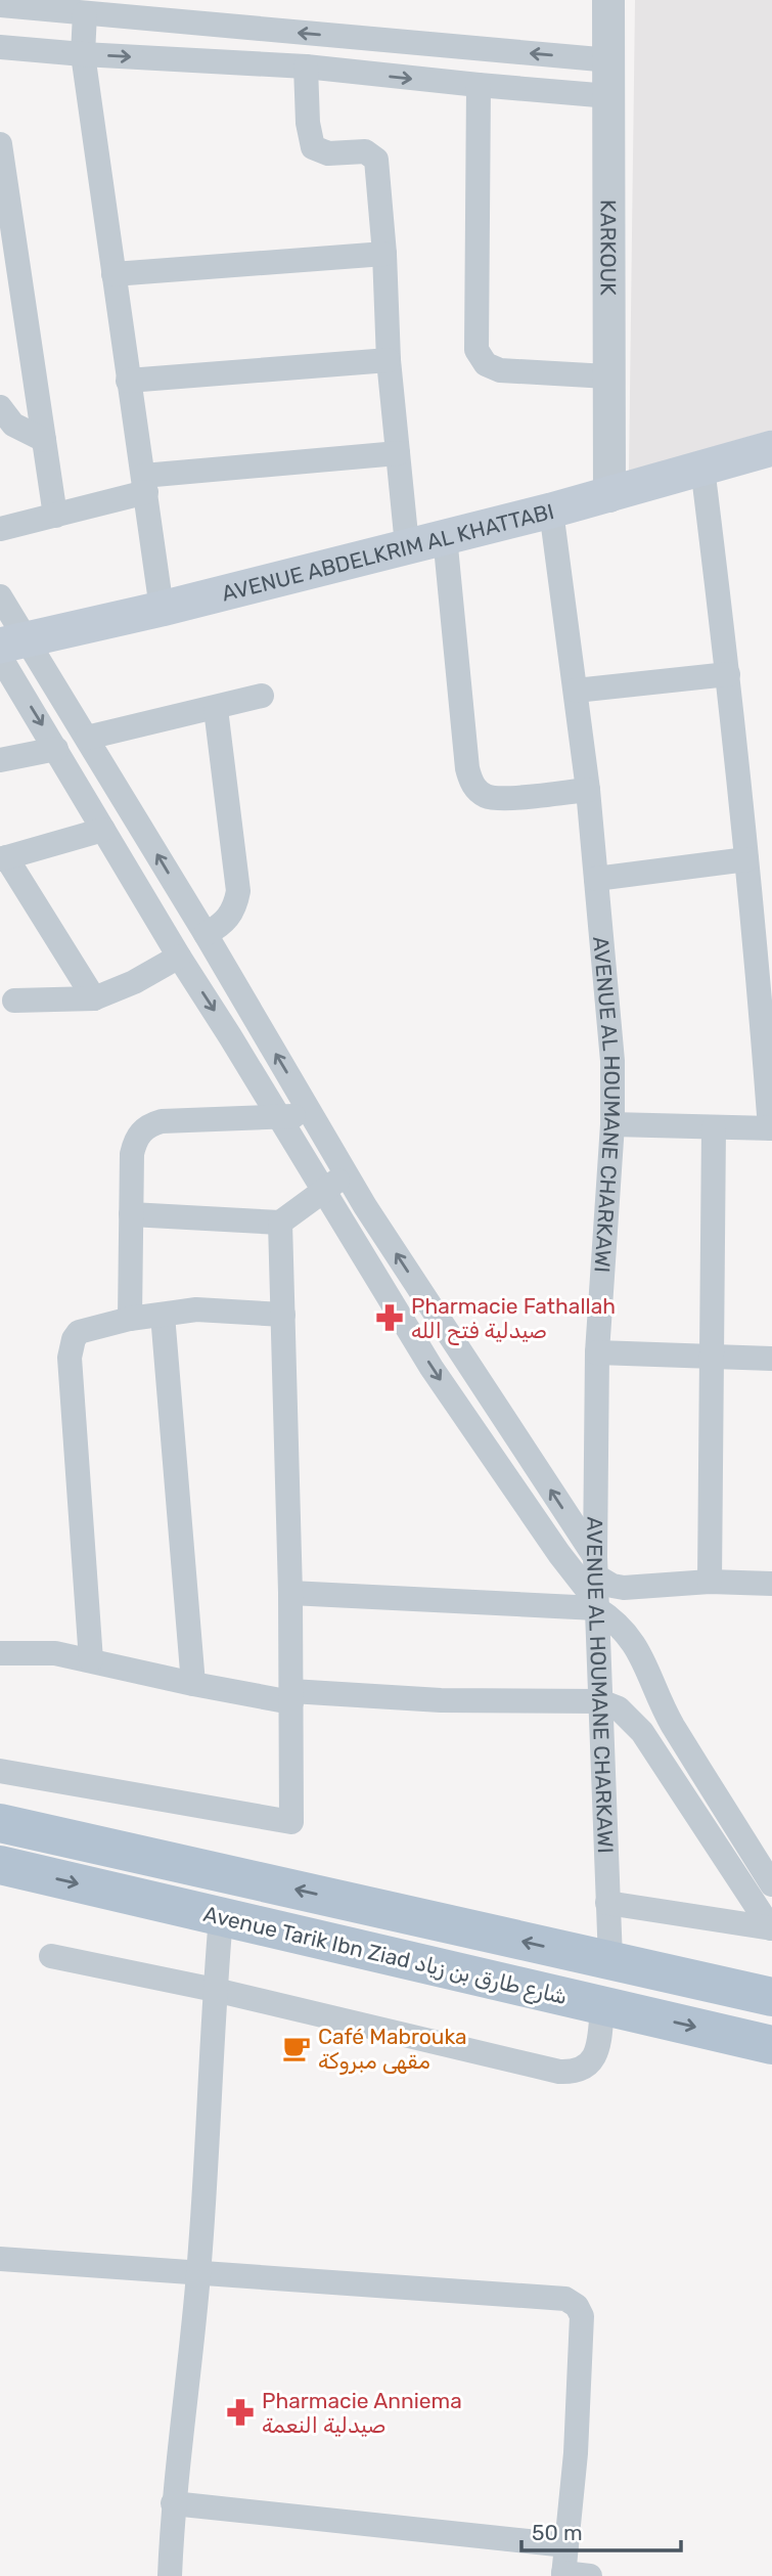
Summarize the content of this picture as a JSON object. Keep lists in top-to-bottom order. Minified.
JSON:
{"streets":{"main road":["AVENUE ABDELKRIM AL KHATTABI","Avenue Tarik Ibn Ziad شارع طارق بن زياد"],"street":["KARKOUK","AVENUE AL HOUMANE CHARKAWI"]},"crossings":[["KARKOUK","AVENUE ABDELKRIM AL KHATTABI"],["AVENUE ABDELKRIM AL KHATTABI","AVENUE AL HOUMANE CHARKAWI"],["AVENUE AL HOUMANE CHARKAWI","Avenue Tarik Ibn Ziad شارع طارق بن زياد"]],"places":{"pharmacy":["Pharmacie Fathallah صيدلية فتح الله","Pharmacie Anniema صيدلية النعمة"],"cafe":["Café Mabrouka مقهى مبروكة"]},"scale_bar":"50 m"}
